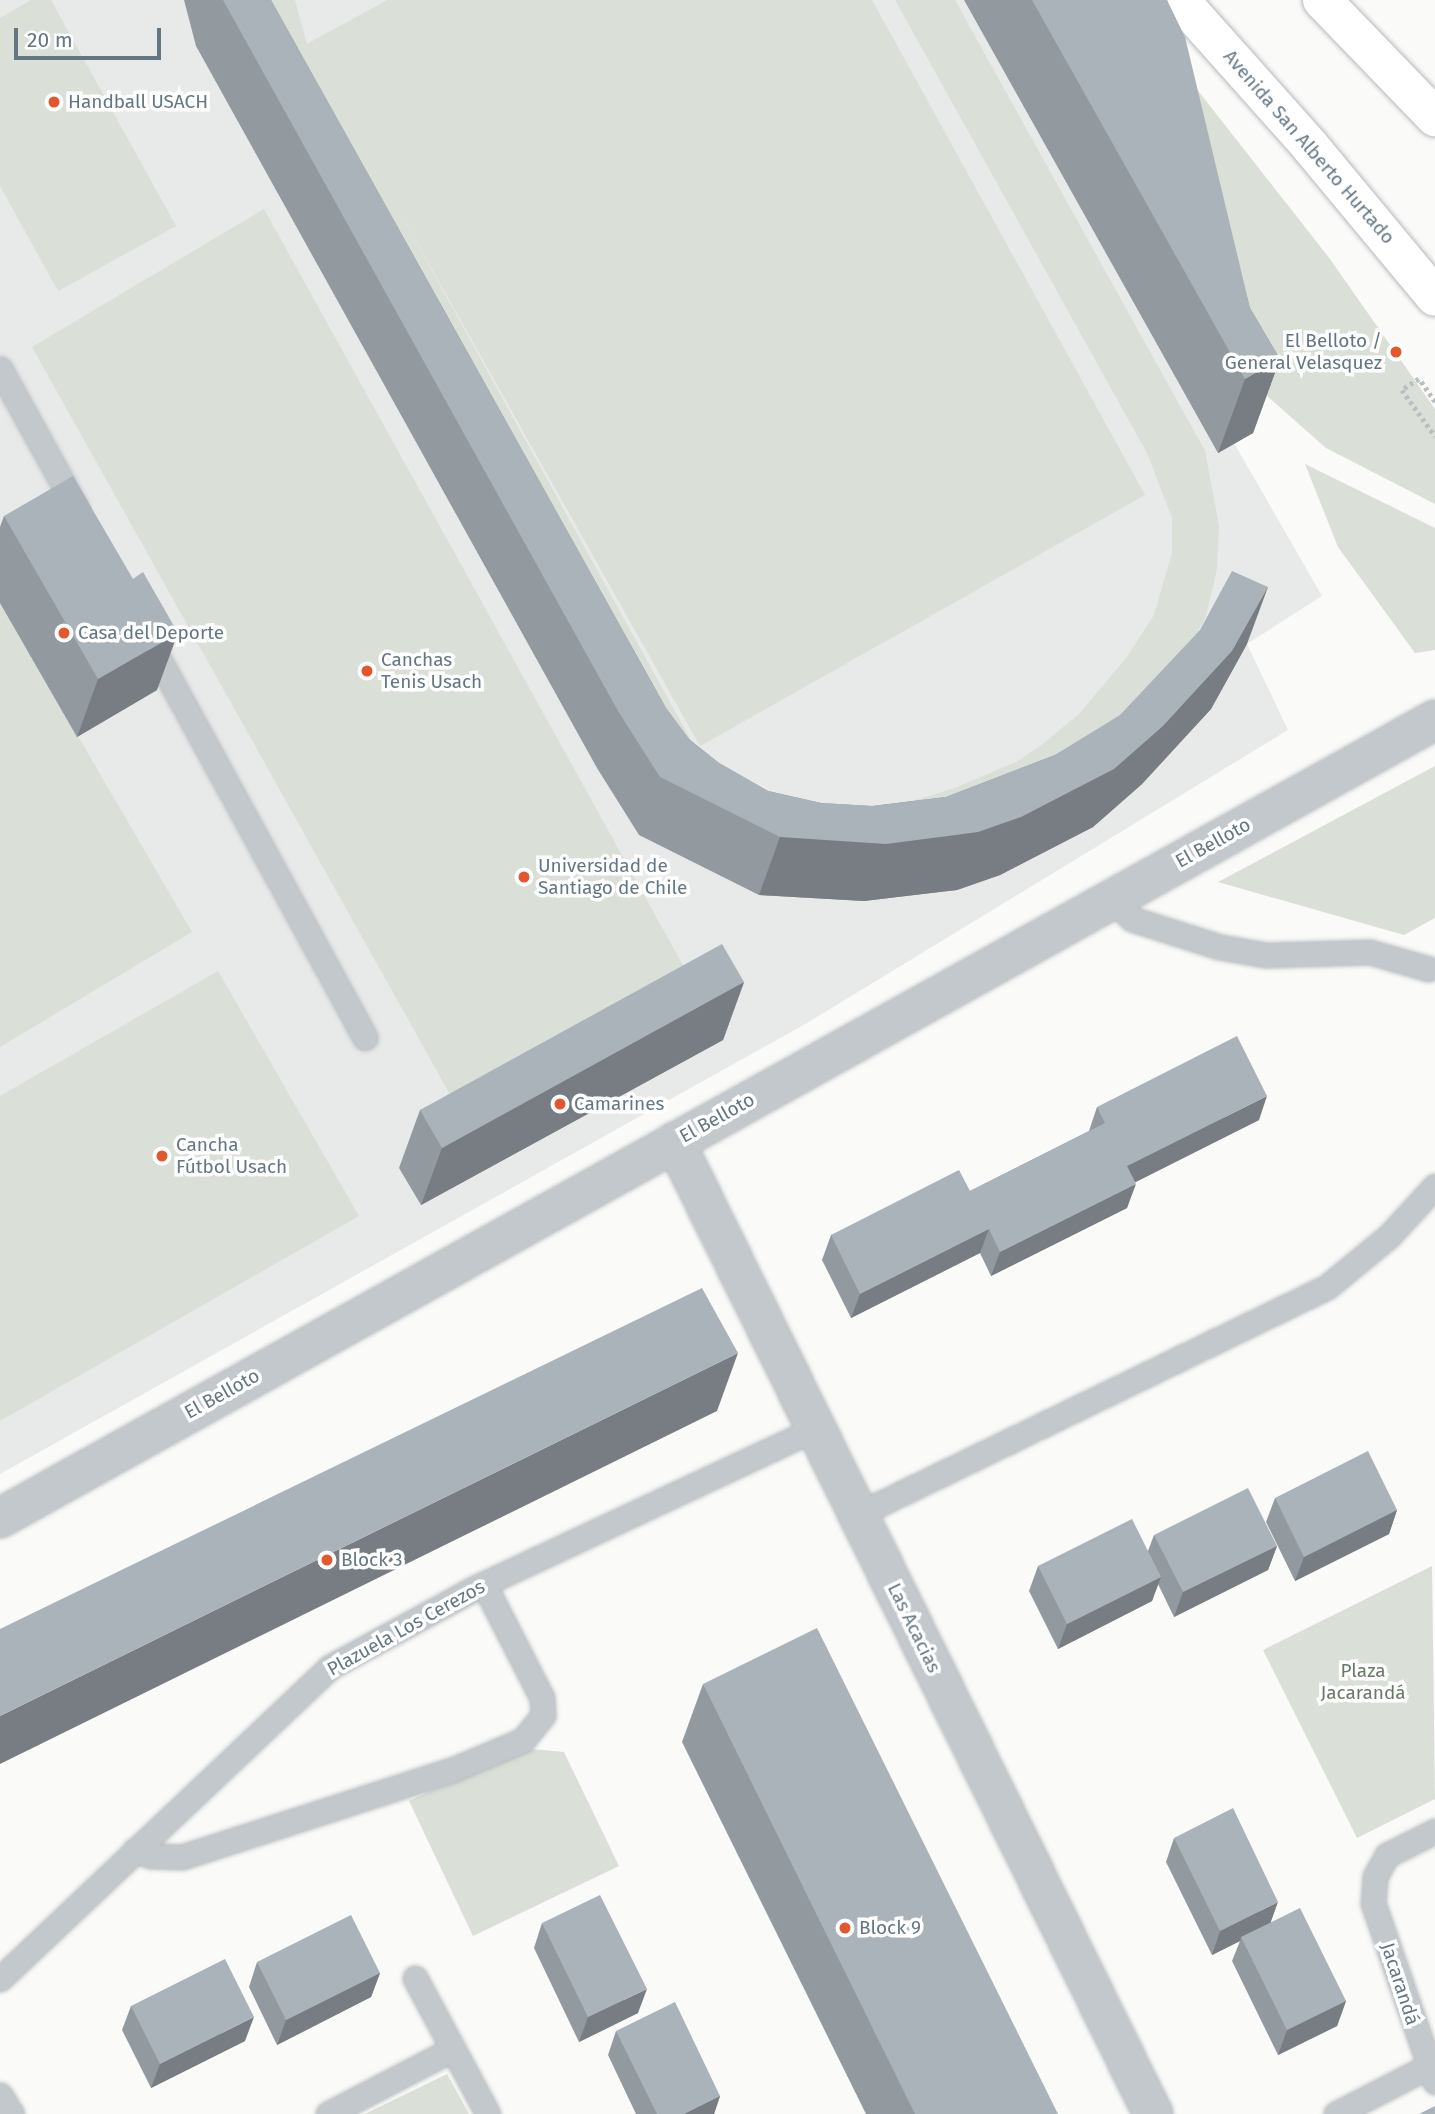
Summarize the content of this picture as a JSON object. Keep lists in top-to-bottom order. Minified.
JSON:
{"streets":{"main road":["Avenida San Alberto Hurtado"],"street":["El Belloto","Las Acacias"],"lane":["Plazuela Los Cerezos","Jacarandá"]},"crossings":[["El Belloto","Las Acacias"],["Plazuela Los Cerezos","Las Acacias"]],"parks":["Plaza Jacarandá"],"places":["Handball USACH","El Belloto / General Velasquez","Casa del Deporte","Canchas Tenis Usach","Universidad de Santiago de Chile","Camarines","Cancha Fútbol Usach","Block 3","Block 9"],"scale_bar":"20 m"}
